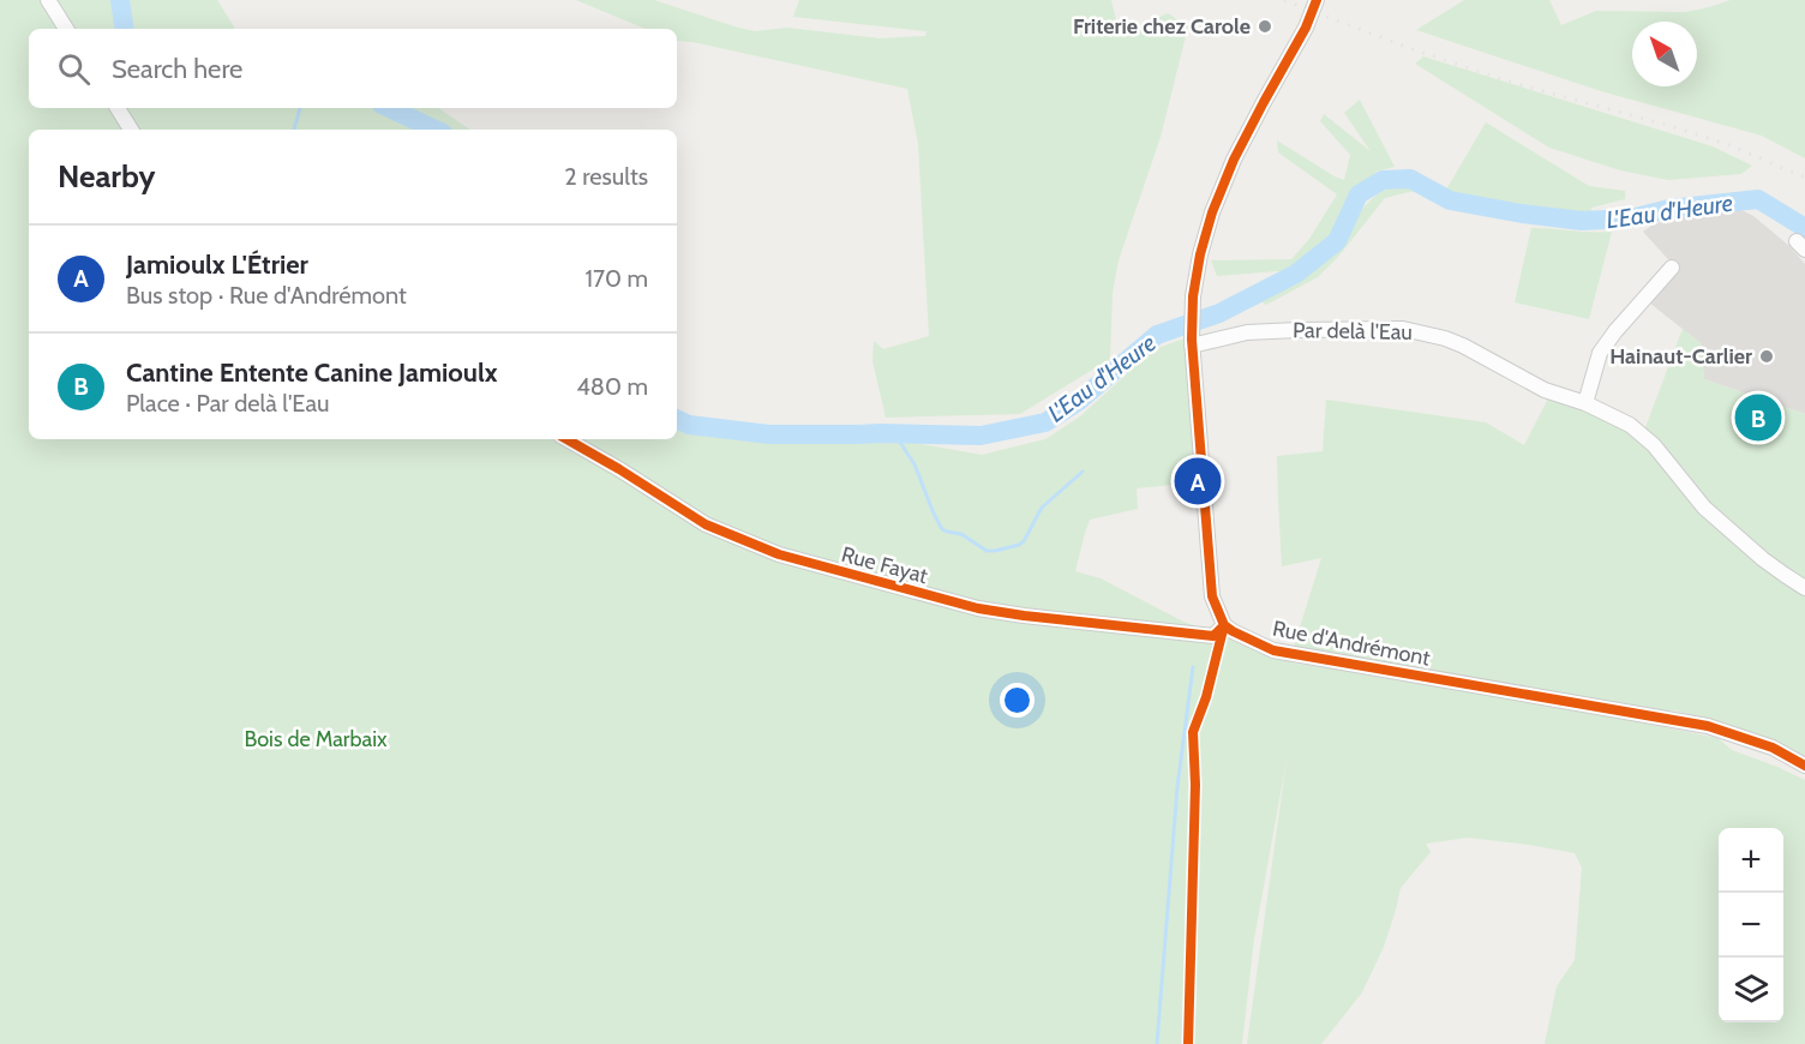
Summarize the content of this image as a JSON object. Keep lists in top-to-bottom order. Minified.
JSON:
{"streets":{"street":["Par delà l'Eau","Rue Fayat","Rue d'Andrémont"]},"crossings":[["Rue Fayat","Rue d'Andrémont"]],"water":["L'Eau d'Heure"],"parks":["Bois de Marbaix"],"places":["Friterie chez Carole","Hainaut-Carlier"],"north":"top left","page":{"search":"Search here","heading":["Nearby","2 results"],"list":[{"mark":"A","name":"Jamioulx L'Étrier","note":"Bus stop · Rue d'Andrémont","value":"170 m"},{"mark":"B","name":"Cantine Entente Canine Jamioulx","note":"Place · Par delà l'Eau","value":"480 m"}],"pins":["B","A"],"map_buttons":["+","−"]}}
